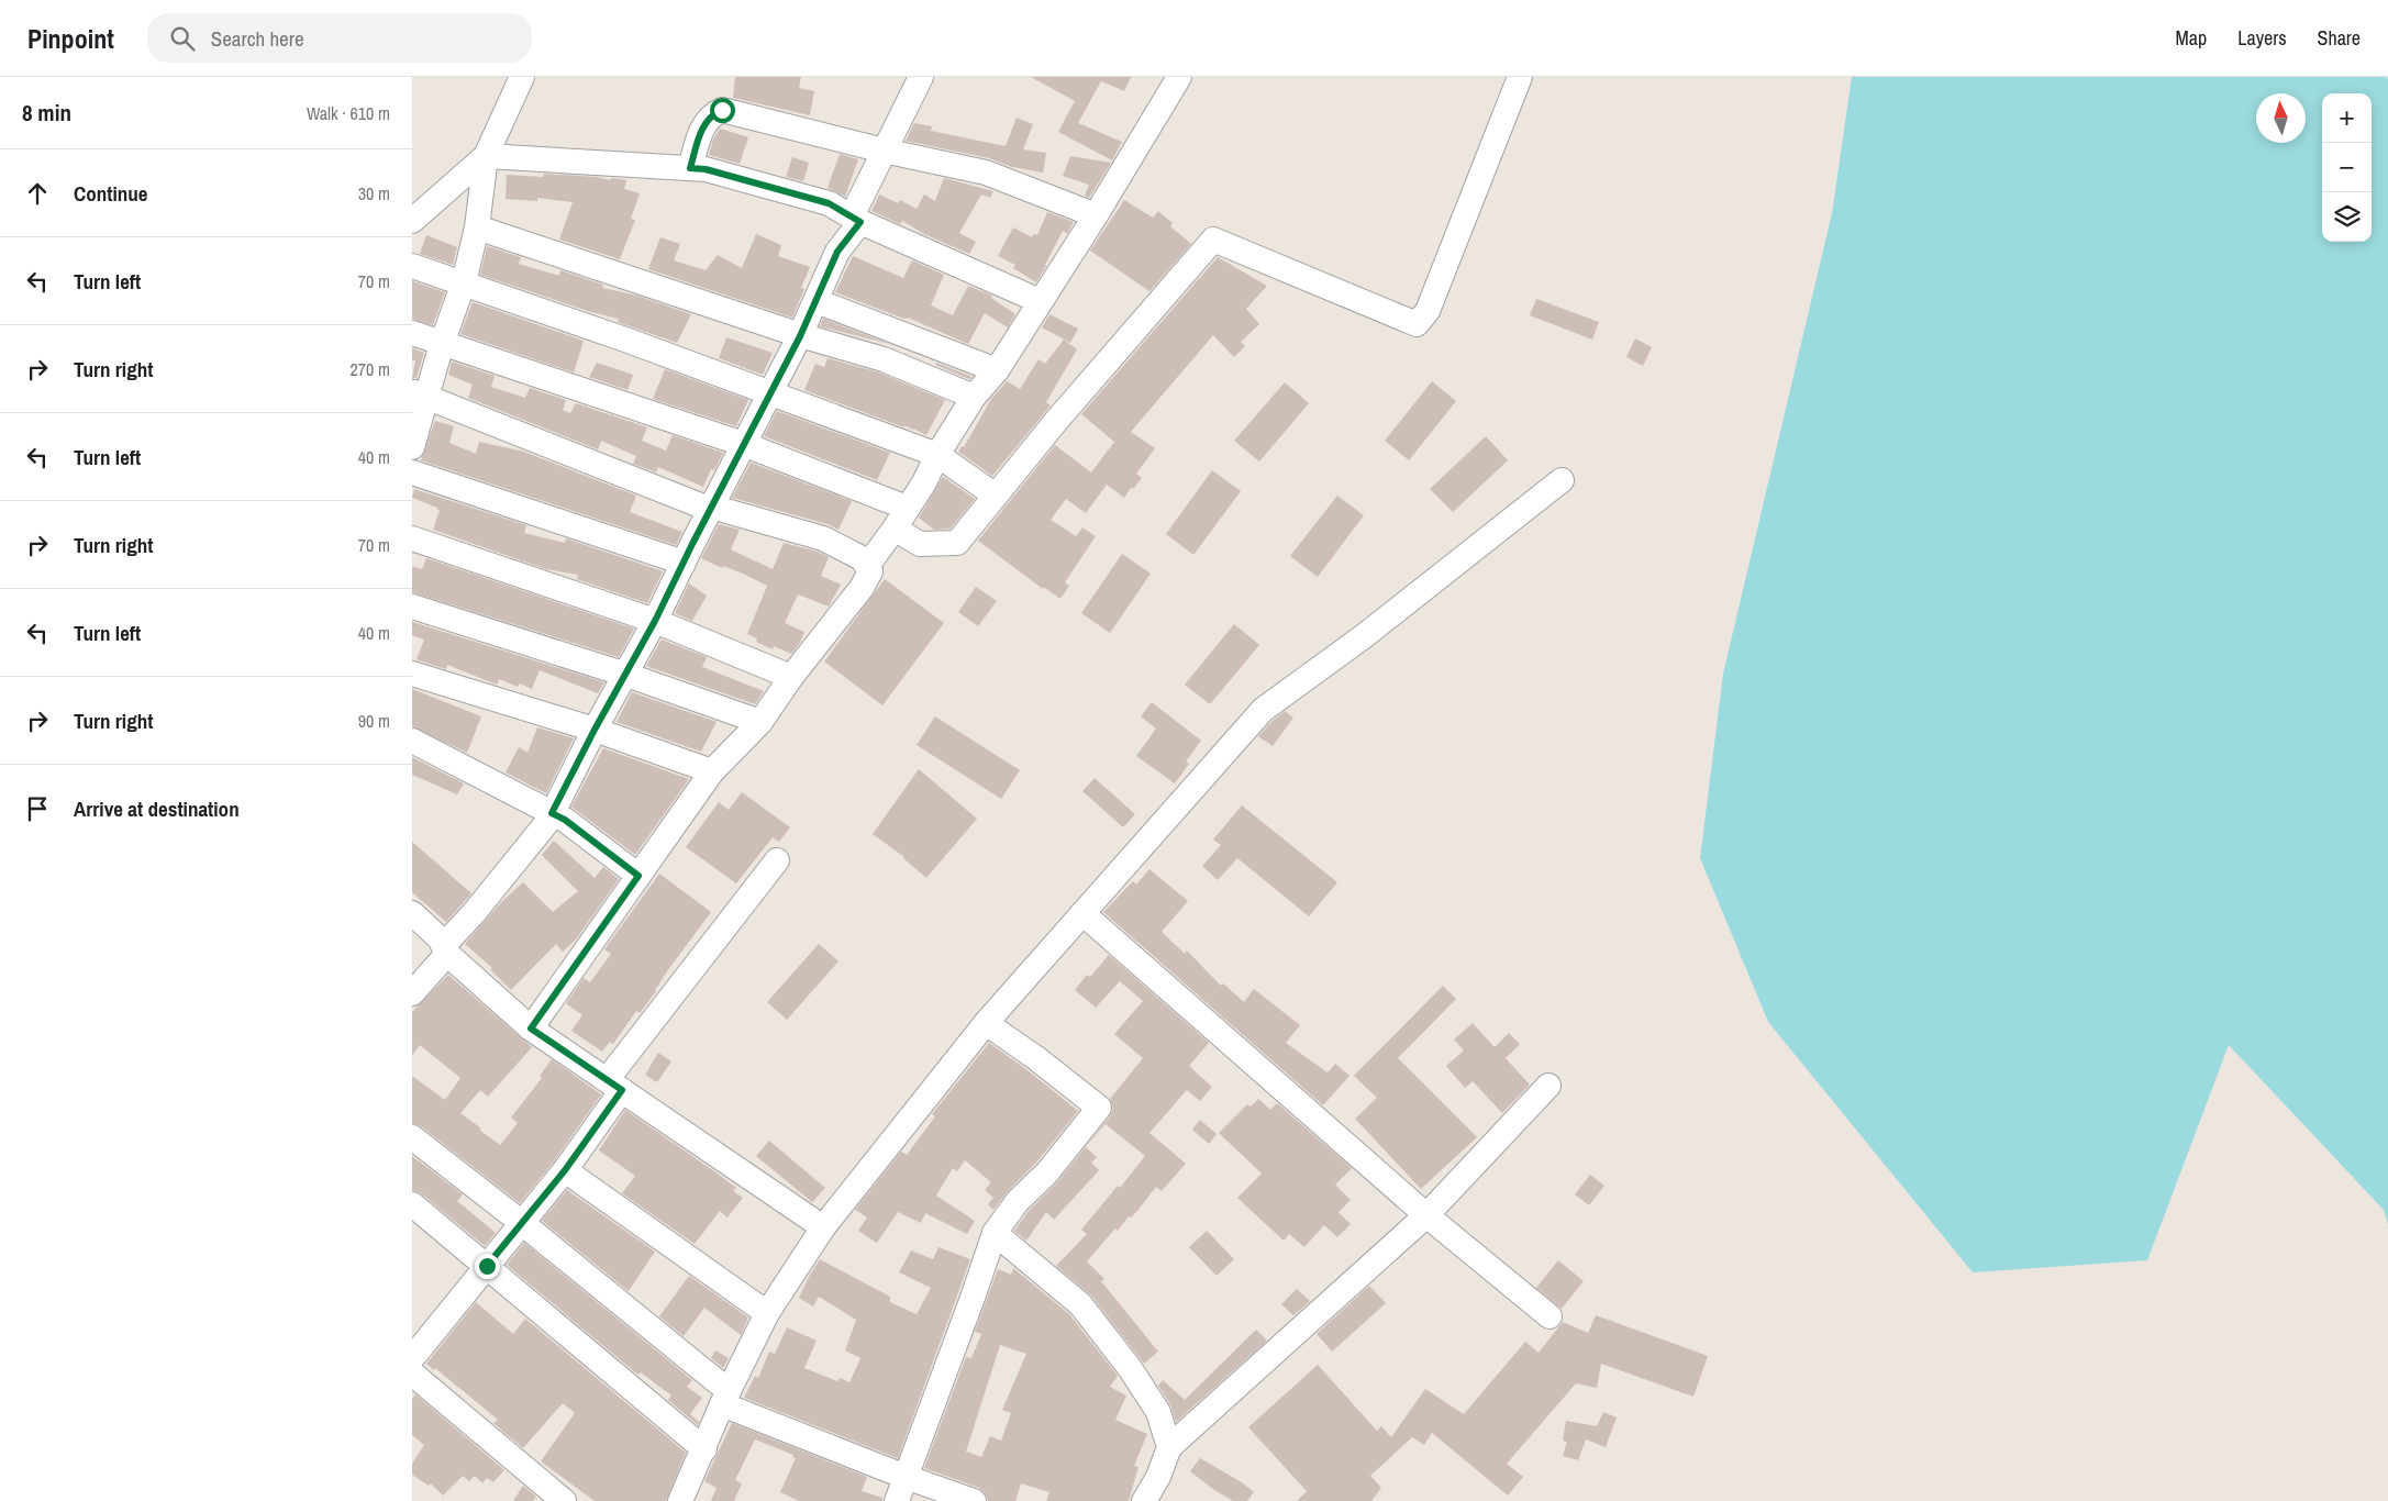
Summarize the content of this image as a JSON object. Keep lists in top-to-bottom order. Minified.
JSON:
{"north":"top","page":{"header":"Pinpoint","search":"Search here","nav":["Map","Layers","Share"],"heading":["8 min","Walk · 610 m"],"map_buttons":["+","−"],"list":[["Continue","30 m"],["Turn left","70 m"],["Turn right","270 m"],["Turn left","40 m"],["Turn right","70 m"],["Turn left","40 m"],["Turn right","90 m"],"Arrive at destination"]}}
